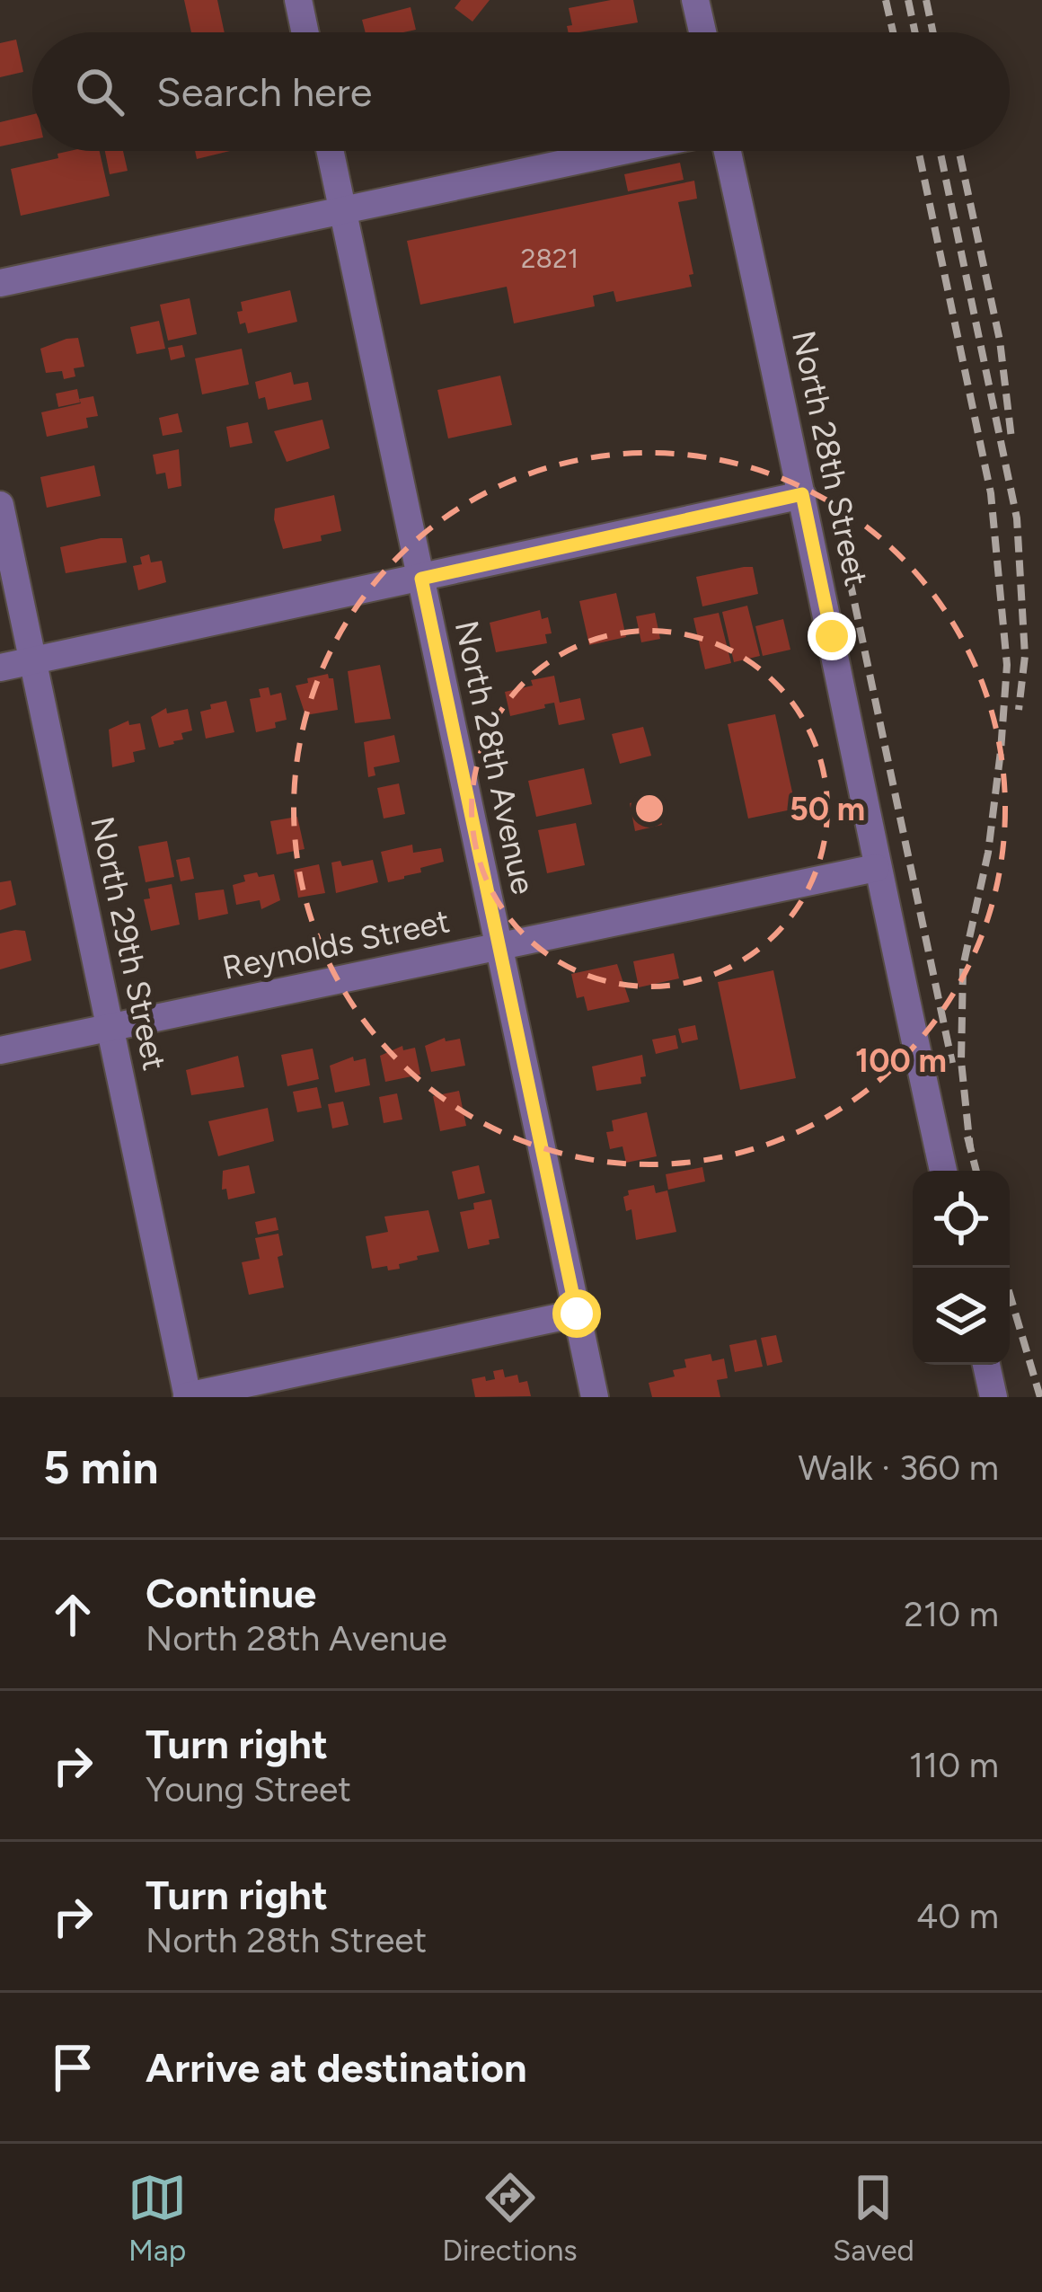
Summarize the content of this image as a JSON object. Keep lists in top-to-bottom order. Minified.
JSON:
{"streets":{"street":["North 28th Street","North 28th Avenue","North 29th Street","Reynolds Street"]},"crossings":[["North 28th Street","Reynolds Street"],["North 28th Avenue","Reynolds Street"],["North 29th Street","Reynolds Street"]],"house_numbers":["2821"],"page":{"search":"Search here","heading":["5 min","Walk · 360 m"],"list":[["Continue","North 28th Avenue","210 m"],["Turn right","Young Street","110 m"],["Turn right","North 28th Street","40 m"],"Arrive at destination"],"nav":["Map","Directions","Saved"]},"rings":["50 m","100 m"]}
